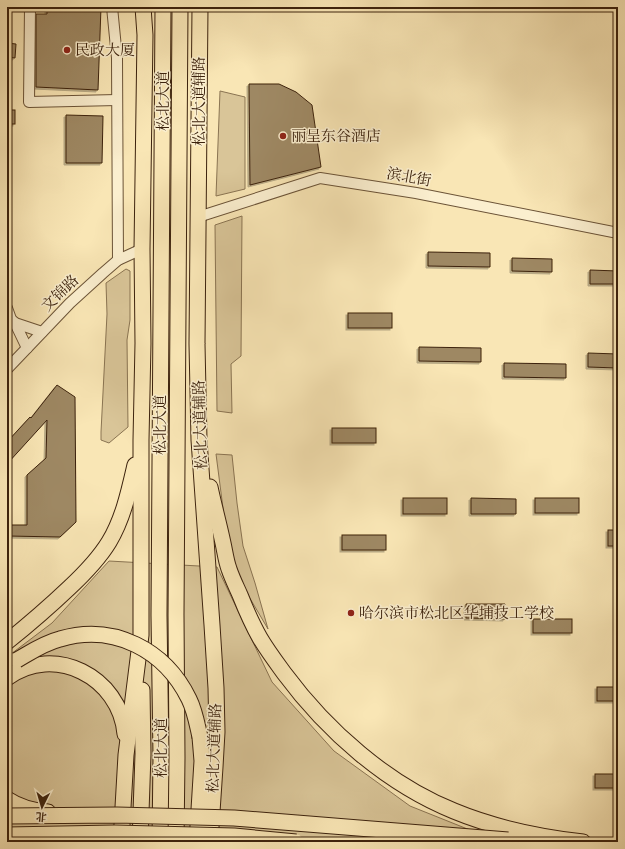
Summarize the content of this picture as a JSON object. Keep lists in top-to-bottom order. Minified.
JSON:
{"streets":{"highway":["松北大道","松北大道辅路"],"street":["滨北街","文锦路"]},"crossings":[["松北大道辅路","滨北街"]],"places":["民政大厦","丽呈东谷酒店","哈尔滨市松北区华埔技工学校"],"north":"bottom"}
